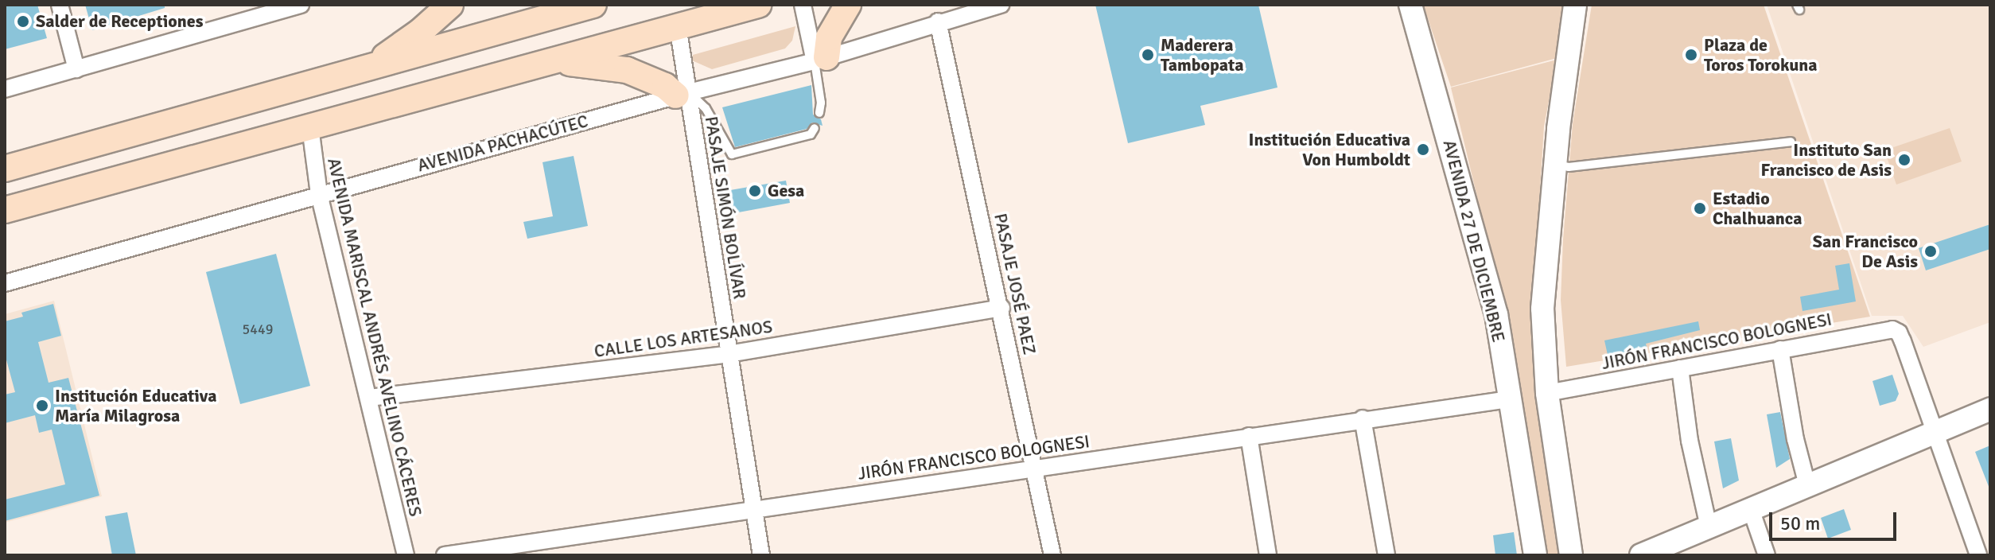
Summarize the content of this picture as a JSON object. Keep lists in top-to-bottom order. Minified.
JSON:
{"streets":{"street":["AVENIDA PACHACÚTEC","PASAJE SIMÓN BOLÍVAR","AVENIDA 27 DE DICIEMBRE","PASAJE JOSÉ PAEZ","AVENIDA MARISCAL ANDRÉS AVELINO CÁCERES","CALLE LOS ARTESANOS","JIRÓN FRANCISCO BOLOGNESI"]},"crossings":[["AVENIDA PACHACÚTEC","PASAJE SIMÓN BOLÍVAR"],["AVENIDA PACHACÚTEC","PASAJE JOSÉ PAEZ"],["AVENIDA PACHACÚTEC","AVENIDA MARISCAL ANDRÉS AVELINO CÁCERES"],["PASAJE SIMÓN BOLÍVAR","CALLE LOS ARTESANOS"],["PASAJE SIMÓN BOLÍVAR","JIRÓN FRANCISCO BOLOGNESI"],["AVENIDA 27 DE DICIEMBRE","JIRÓN FRANCISCO BOLOGNESI"],["PASAJE JOSÉ PAEZ","CALLE LOS ARTESANOS"],["PASAJE JOSÉ PAEZ","JIRÓN FRANCISCO BOLOGNESI"],["AVENIDA MARISCAL ANDRÉS AVELINO CÁCERES","CALLE LOS ARTESANOS"]],"places":["Salder de Receptiones","Maderera Tambopata","Plaza de Toros Torokuna","Institución Educativa Von Humboldt","Instituto San Francisco de Asis","Gesa","Estadio Chalhuanca","San Francisco De Asis","Institución Educativa María Milagrosa"],"house_numbers":["5449"],"scale_bar":"50 m"}
